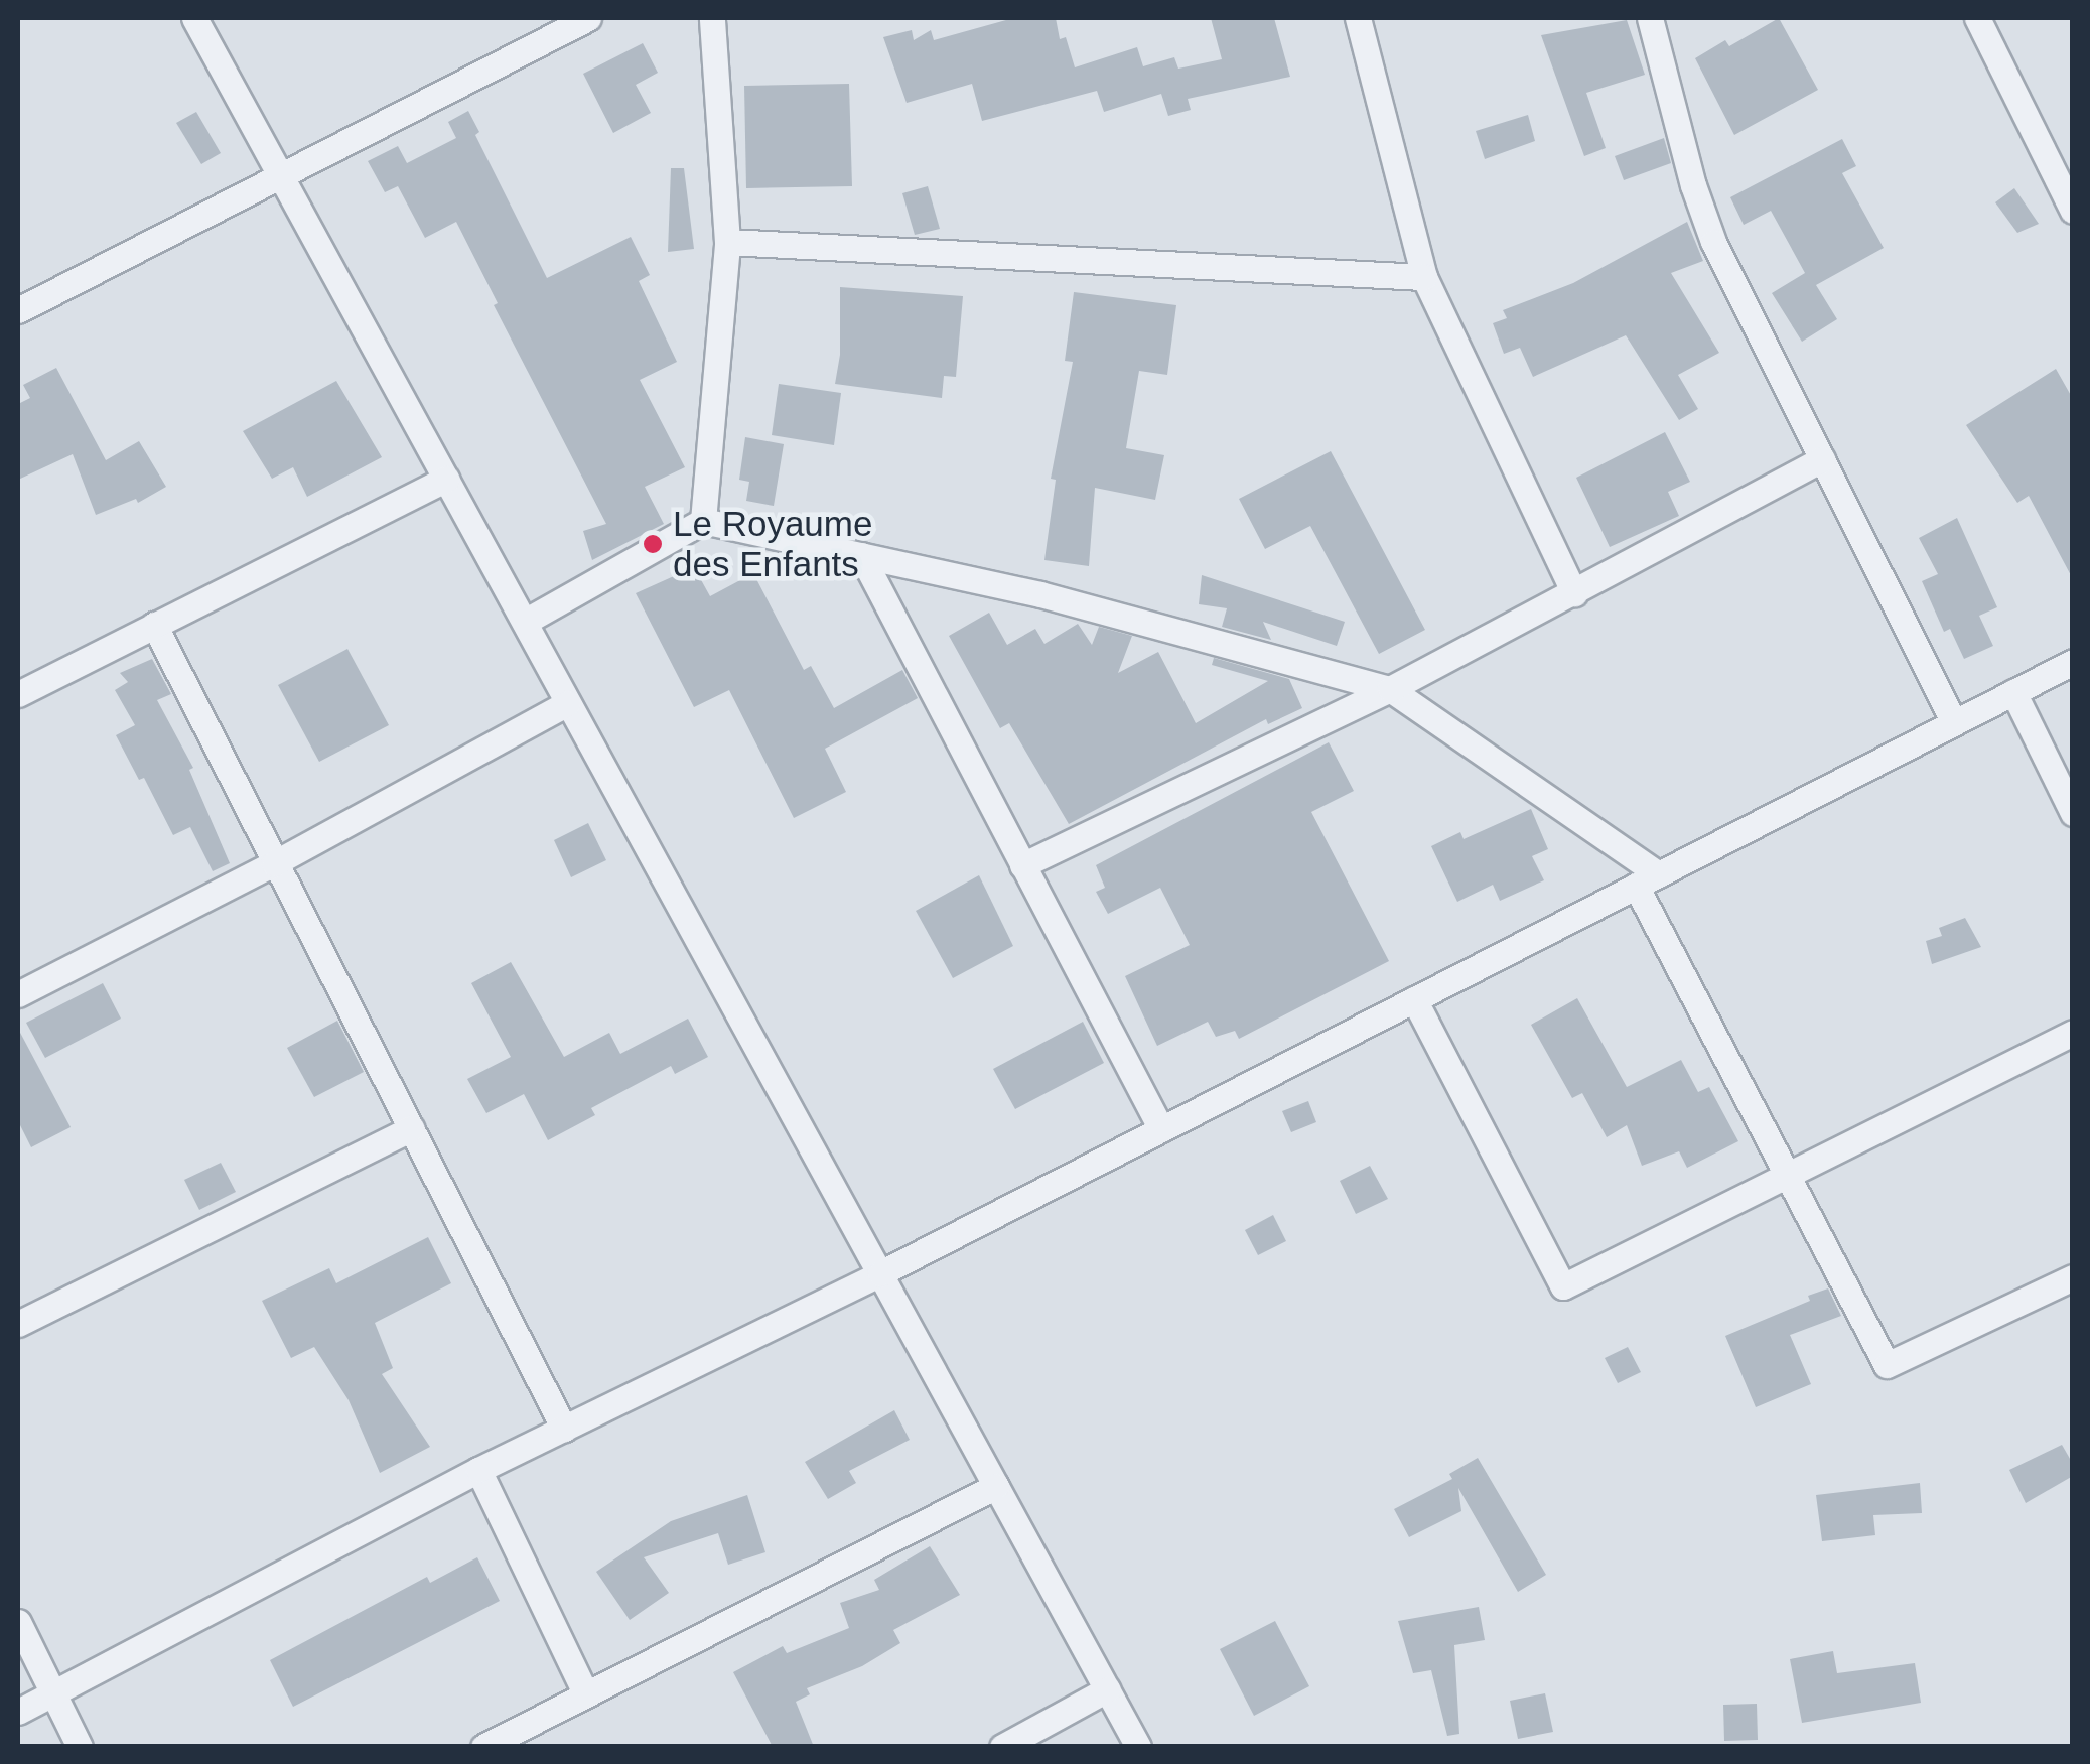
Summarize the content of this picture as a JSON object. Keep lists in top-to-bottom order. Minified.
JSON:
{"places":["Le Royaume des Enfants"]}
